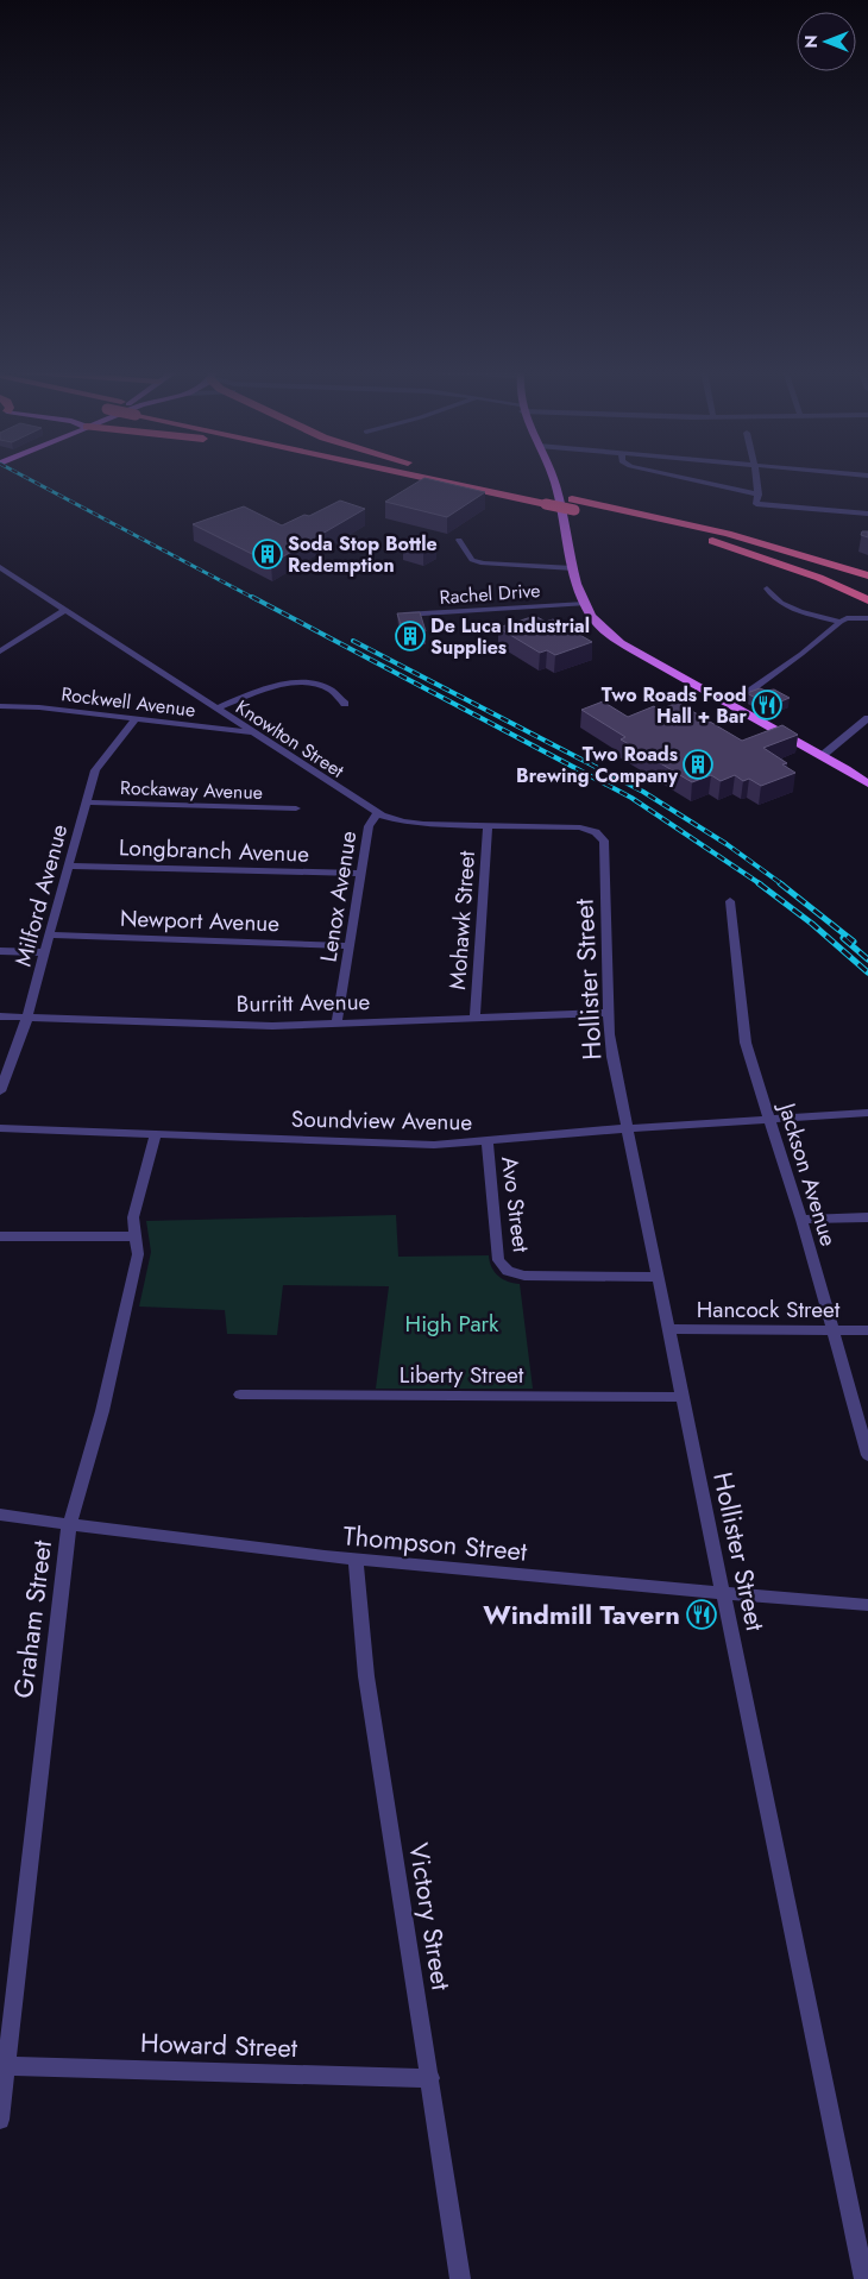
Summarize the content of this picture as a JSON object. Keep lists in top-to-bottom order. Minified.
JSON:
{"streets":{"street":["Rachel Drive","Rockwell Avenue","Knowlton Street","Rockaway Avenue","Longbranch Avenue","Milford Avenue","Lenox Avenue","Newport Avenue","Mohawk Street","Hollister Street","Burritt Avenue","Soundview Avenue","Jackson Avenue","Avo Street","Hancock Street","Liberty Street","Thompson Street","Graham Street","Victory Street","Howard Street"]},"crossings":[["Rockwell Avenue","Knowlton Street"],["Rockwell Avenue","Milford Avenue"],["Knowlton Street","Lenox Avenue"],["Knowlton Street","Mohawk Street"],["Knowlton Street","Hollister Street"],["Rockaway Avenue","Milford Avenue"],["Longbranch Avenue","Milford Avenue"],["Longbranch Avenue","Lenox Avenue"],["Milford Avenue","Newport Avenue"],["Milford Avenue","Burritt Avenue"],["Lenox Avenue","Newport Avenue"],["Lenox Avenue","Burritt Avenue"],["Mohawk Street","Burritt Avenue"],["Hollister Street","Burritt Avenue"],["Hollister Street","Soundview Avenue"],["Hollister Street","Avo Street"],["Hollister Street","Hancock Street"],["Hollister Street","Liberty Street"],["Hollister Street","Thompson Street"],["Soundview Avenue","Jackson Avenue"],["Soundview Avenue","Avo Street"],["Soundview Avenue","Graham Street"],["Jackson Avenue","Hancock Street"],["Thompson Street","Graham Street"],["Thompson Street","Victory Street"],["Graham Street","Howard Street"],["Victory Street","Howard Street"]],"parks":["High Park"],"places":{"building":["Soda Stop Bottle Redemption","De Luca Industrial Supplies","Two Roads Brewing Company"],"restaurant":["Two Roads Food Hall + Bar","Windmill Tavern"]},"north":"left"}
